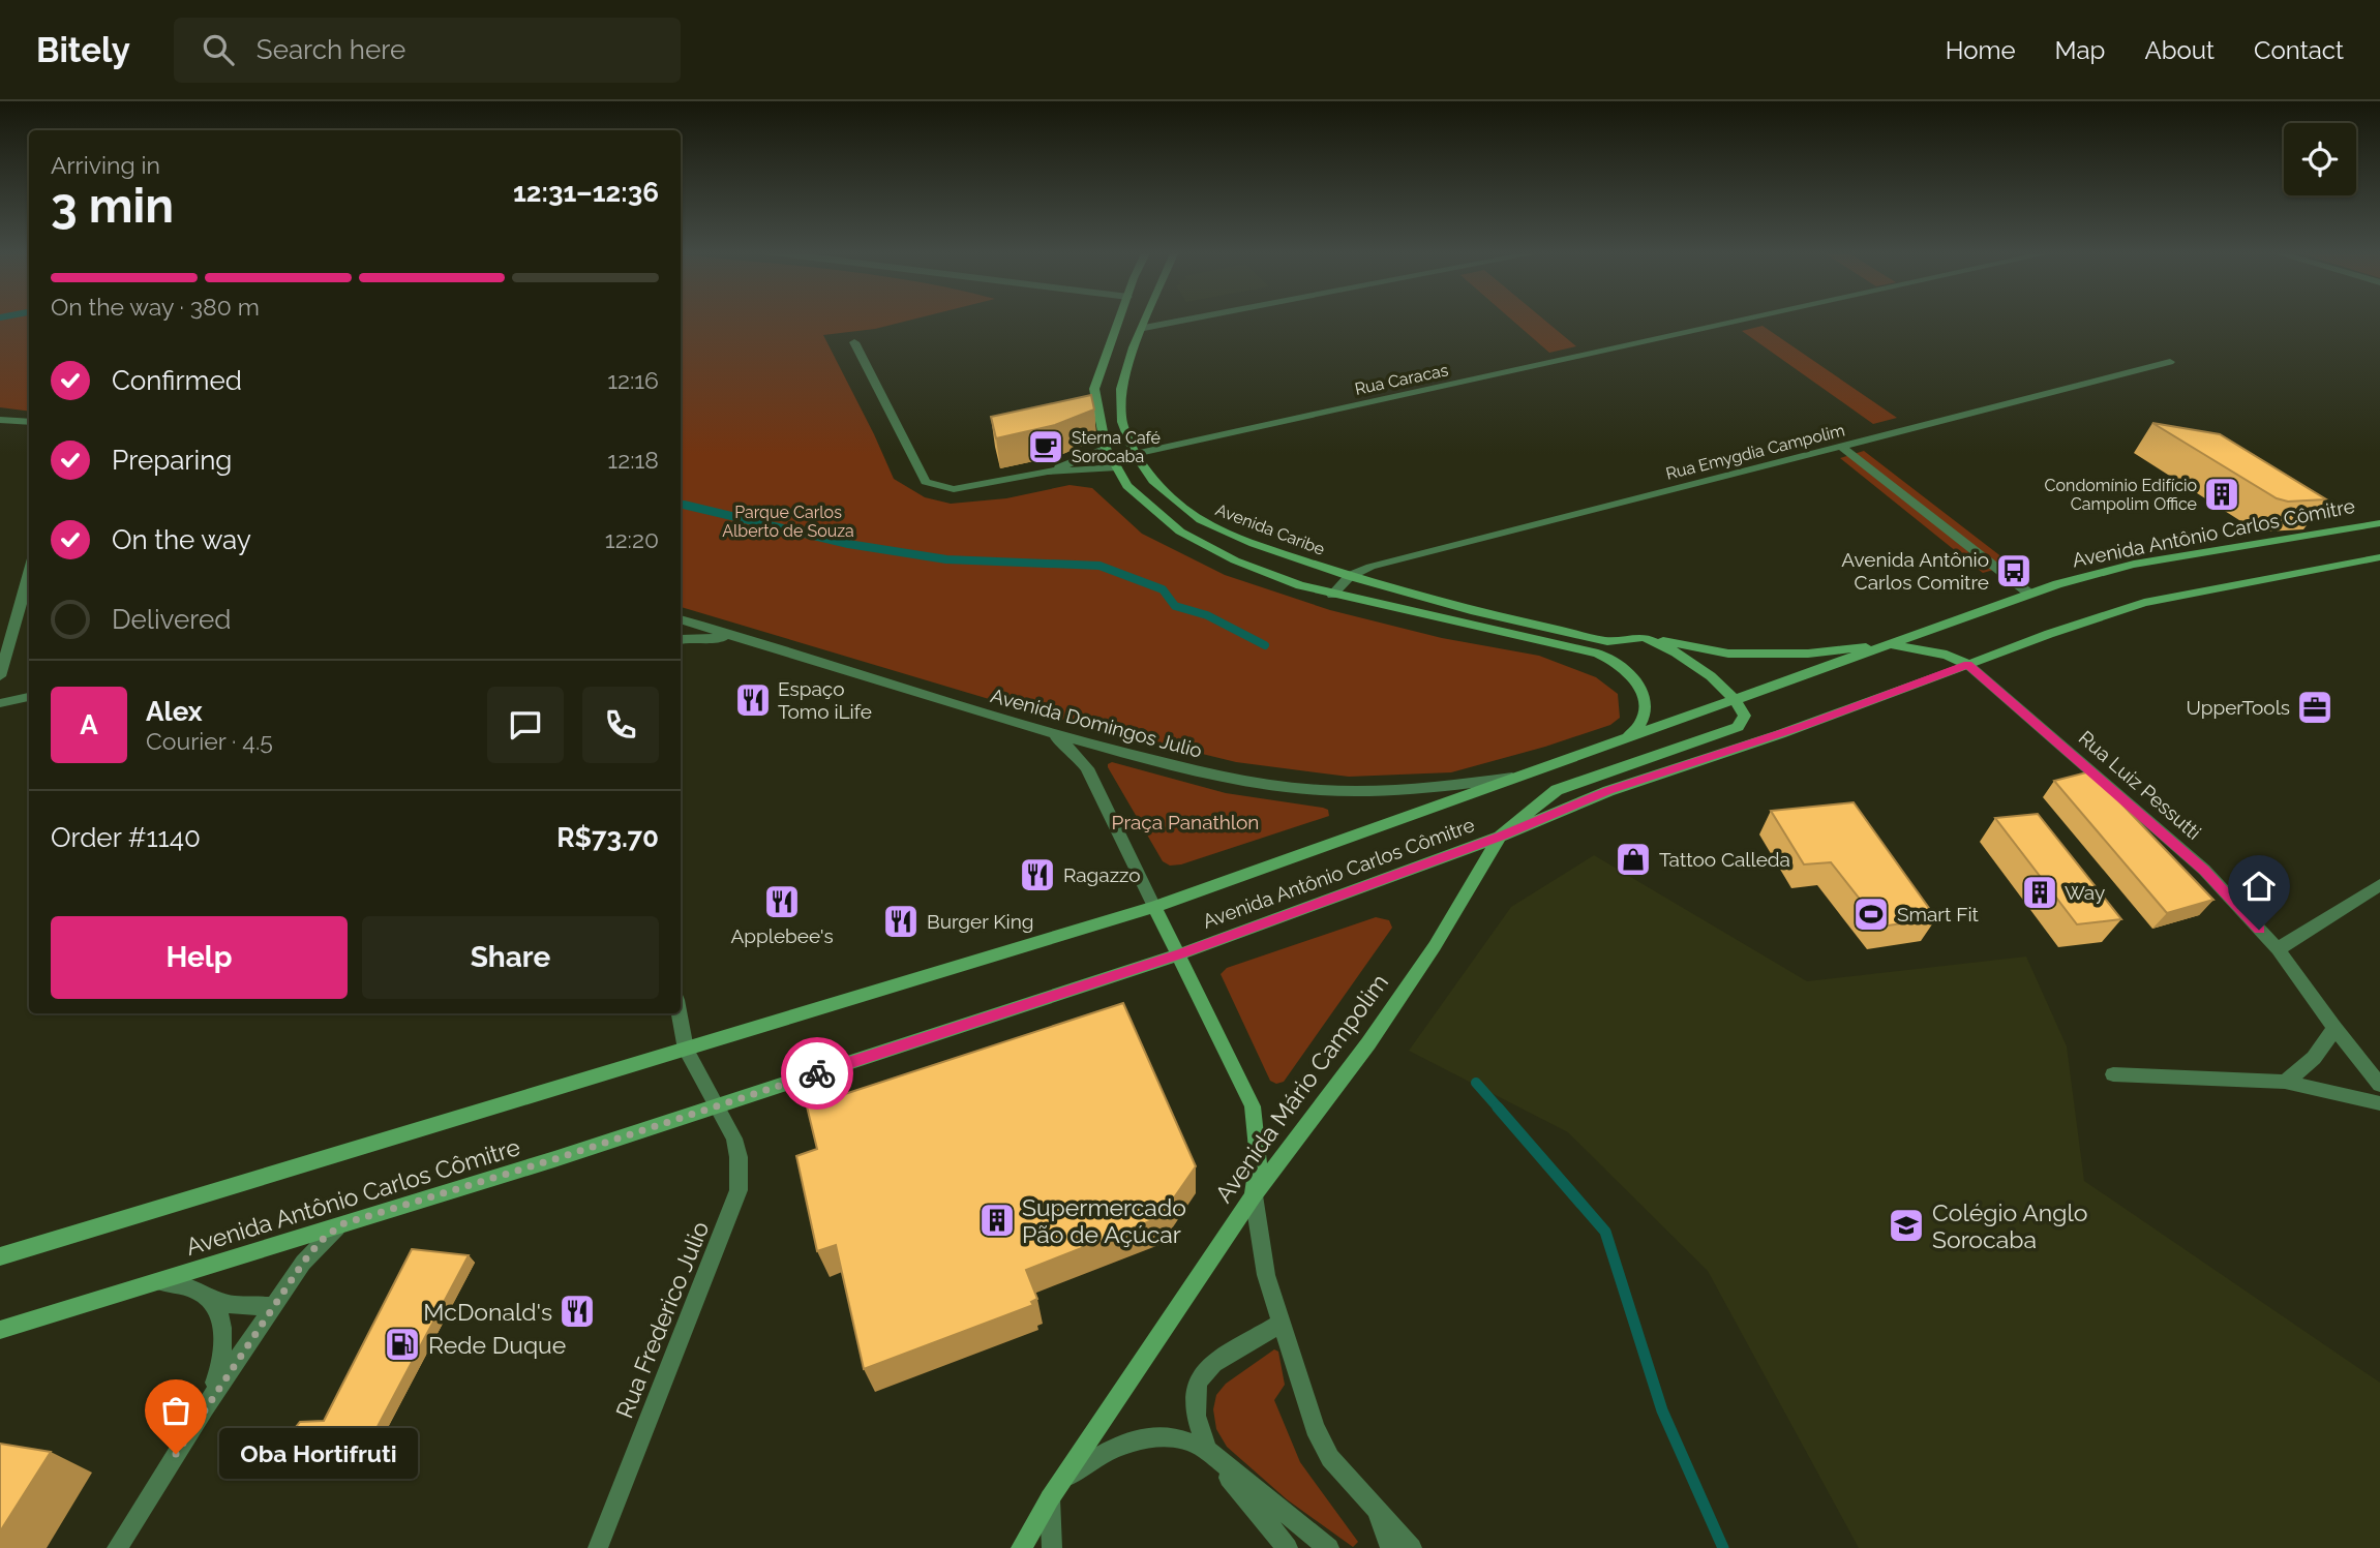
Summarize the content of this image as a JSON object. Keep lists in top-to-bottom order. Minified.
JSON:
{"streets":{"main road":["Avenida Caribe","Avenida Antônio Carlos Cômitre","Avenida Mário Campolim"],"street":["Rua Caracas","Rua Emygdia Campolim","Avenida Domingos Julio","Rua Luiz Pessutti","Rua Frederico Julio"]},"crossings":[["Rua Caracas","Avenida Caribe"],["Rua Emygdia Campolim","Avenida Caribe"],["Avenida Caribe","Avenida Antônio Carlos Cômitre"],["Avenida Antônio Carlos Cômitre","Avenida Domingos Julio"],["Avenida Antônio Carlos Cômitre","Rua Luiz Pessutti"],["Avenida Antônio Carlos Cômitre","Avenida Mário Campolim"],["Avenida Antônio Carlos Cômitre","Rua Frederico Julio"]],"parks":["Parque Carlos Alberto de Souza","Praça Panathlon"],"places":{"cafe":["Sterna Café Sorocaba"],"building":["Condomínio Edifício Campolim Office","Way","Supermercado Pão de Açúcar"],"bus stop":["Avenida Antônio Carlos Comitre"],"restaurant":["Espaço Tomo iLife","Ragazzo","Applebee's","Burger King","McDonald's"],"office":["UpperTools"],"shop":["Tattoo Calleda"],"sports":["Smart Fit"],"school or university":["Colégio Anglo Sorocaba"],"fuel station":["Rede Duque"],"other":["Oba Hortifruti"]},"page":{"header":"Bitely","search":"Search here","nav":["Home","Map","About","Contact"],"heading":["3 min","Arriving in","12:31–12:36"],"panel":["Alex","Courier · 4.5","Order #1140","R$73.70"],"bar":"On the way · 380 m","list":[["Confirmed","12:16"],["Preparing","12:18"],["On the way","12:20"],"Delivered"],"round":"A","buttons":["Help","Share"],"bubble":"Oba Hortifruti"}}
